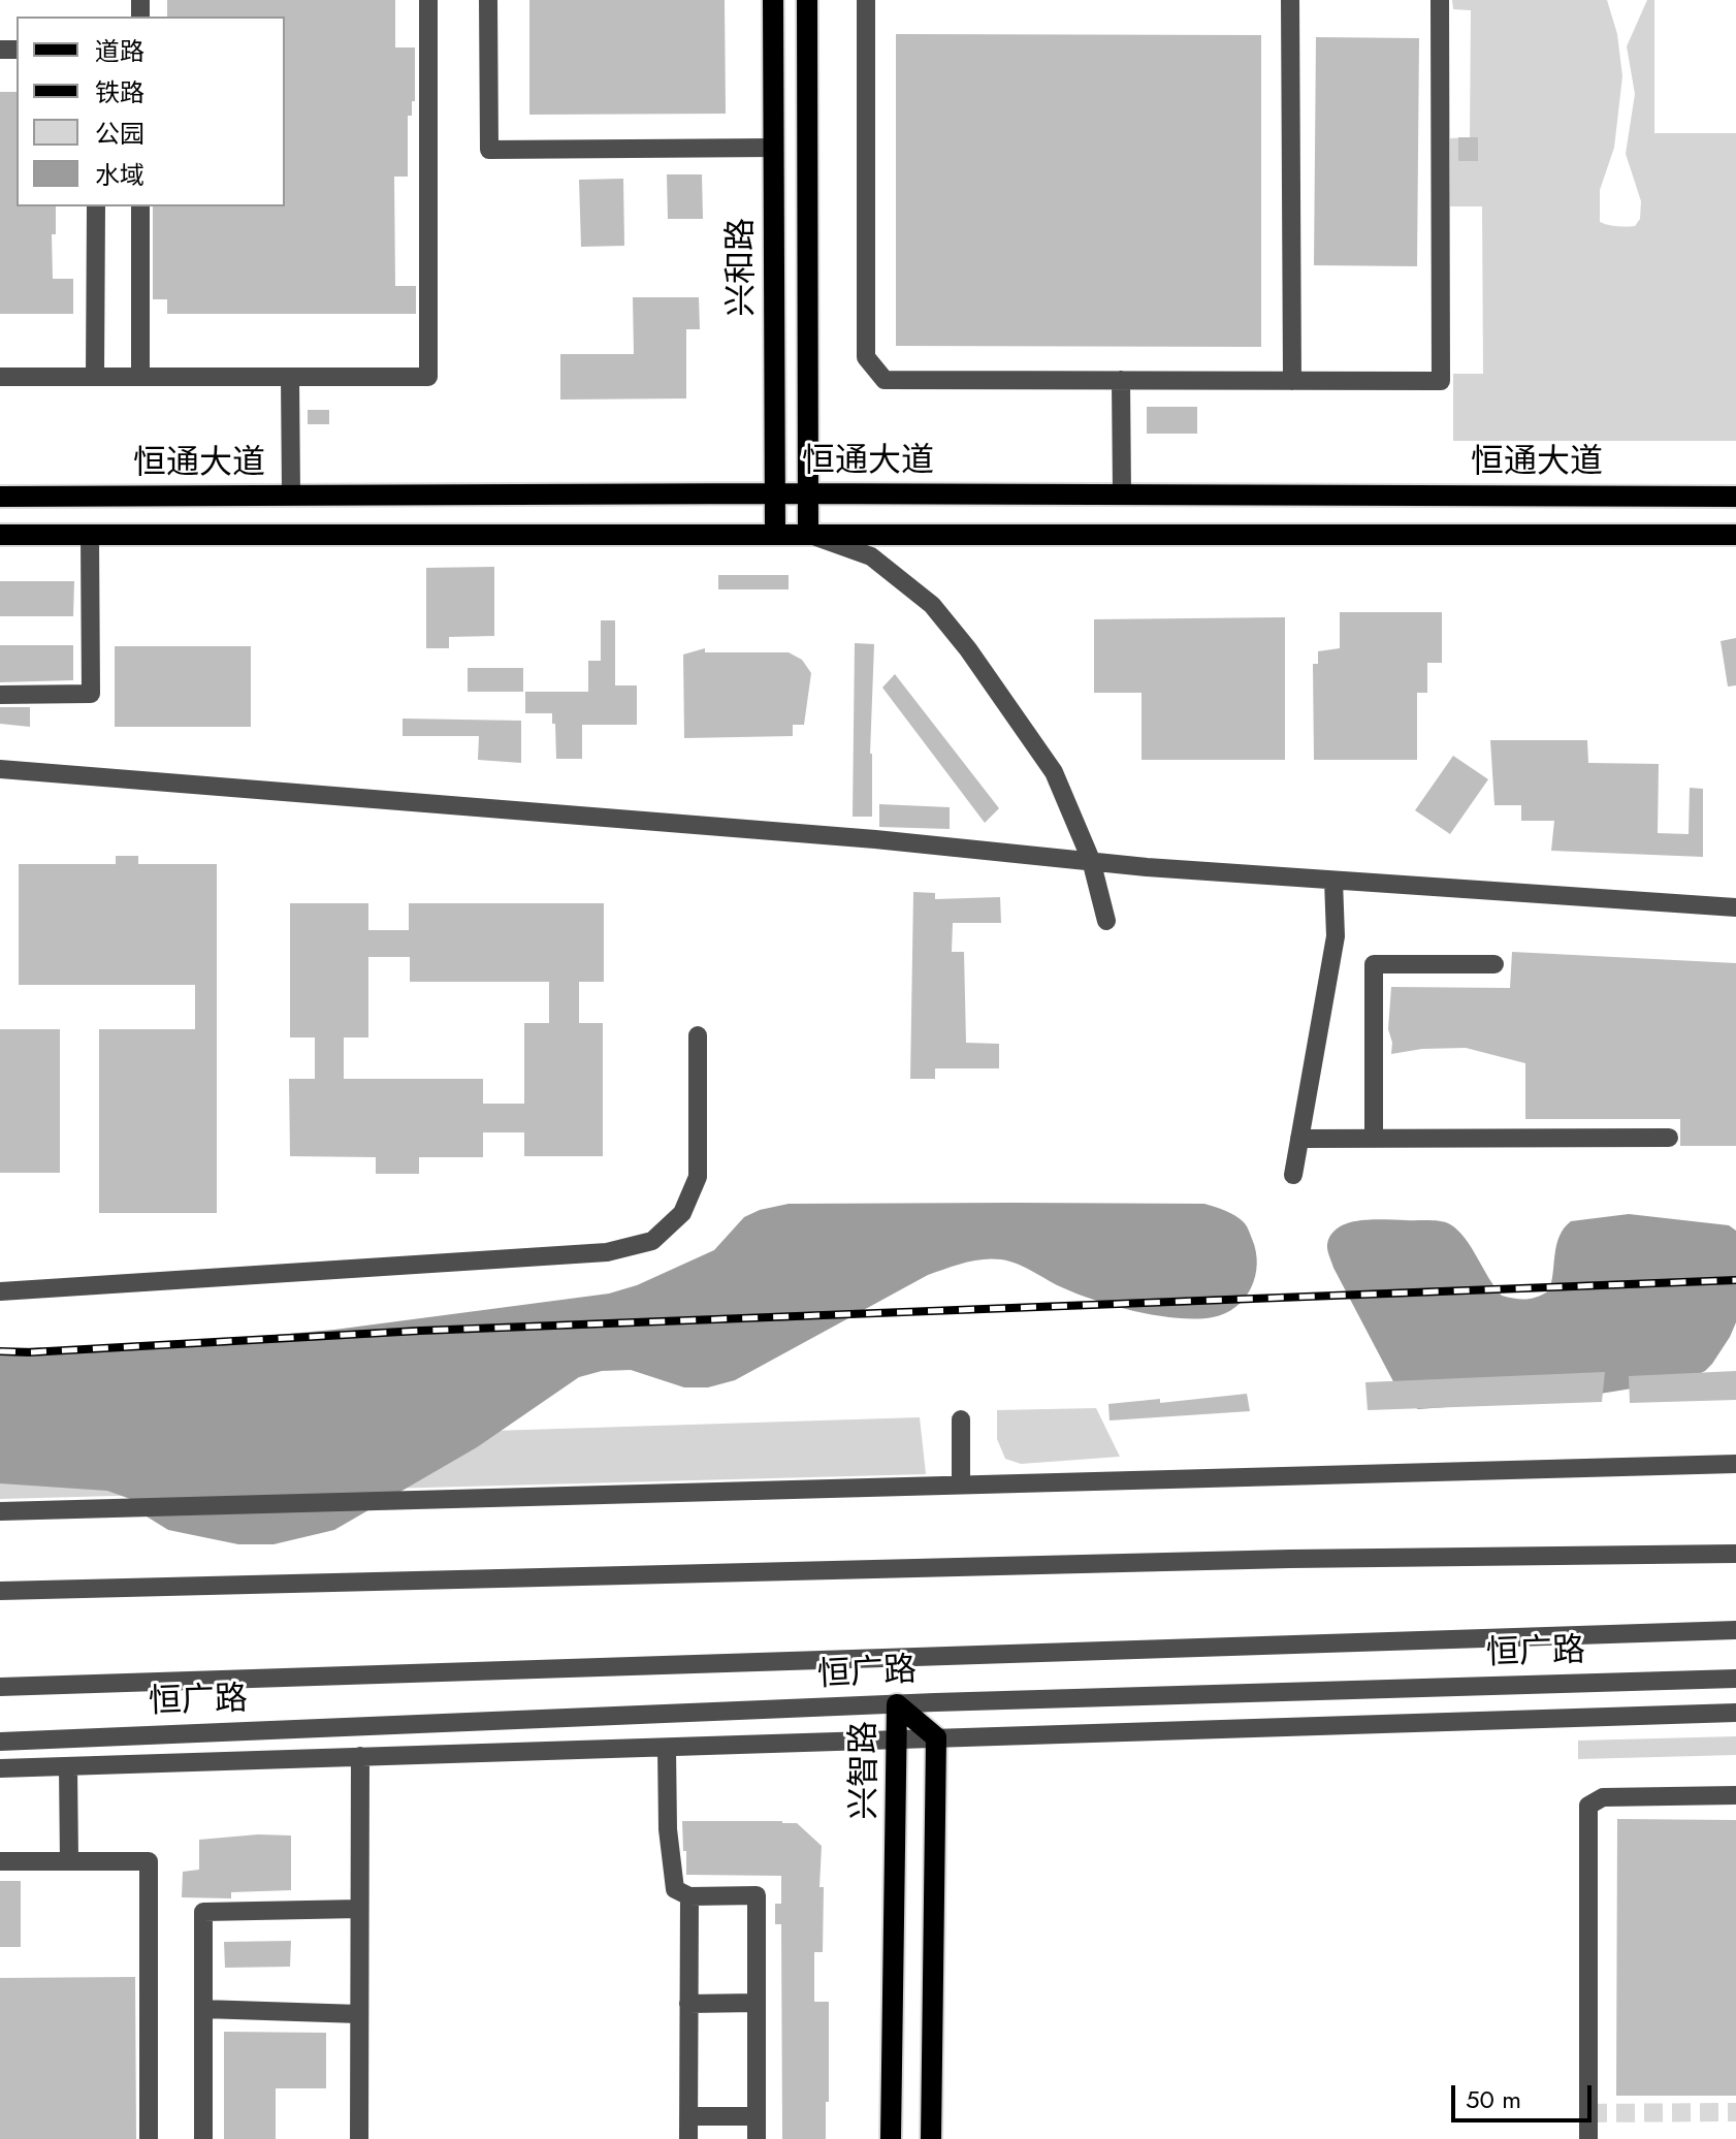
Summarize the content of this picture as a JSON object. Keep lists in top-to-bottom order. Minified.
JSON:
{"streets":{"main road":["兴和路","恒通大道","兴智路"],"street":["恒广路"]},"crossings":[["兴和路","恒通大道"],["恒广路","兴智路"]],"legend":["道路","铁路","公园","水域"],"scale_bar":"50 m"}
